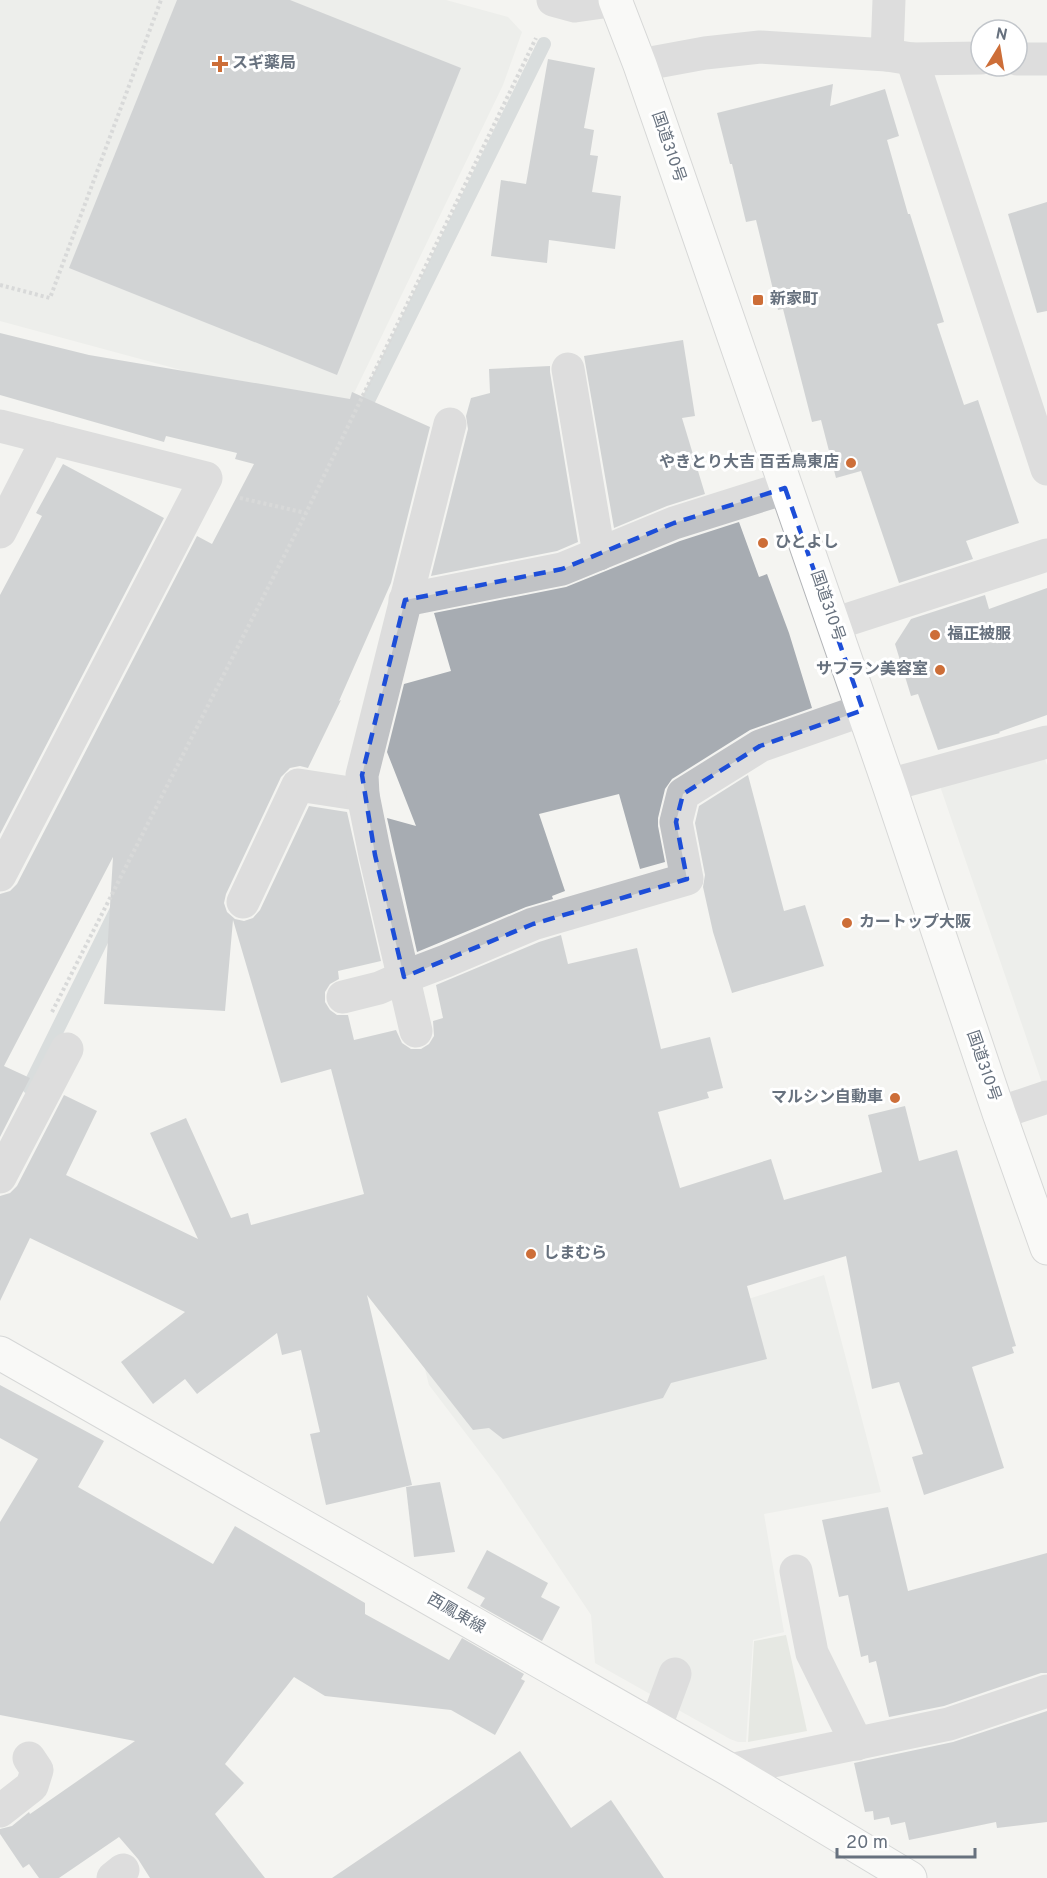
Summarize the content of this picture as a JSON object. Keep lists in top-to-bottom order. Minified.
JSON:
{"streets":{"main road":["国道310号","西鳳東線"]},"places":{"health":["スギ薬局"],"transit":["新家町"],"other":["やきとり大吉 百舌鳥東店","ひとよし","福正被服","サフラン美容室","カートップ大阪","マルシン自動車","しまむら"]},"scale_bar":"20 m","north":"top"}
